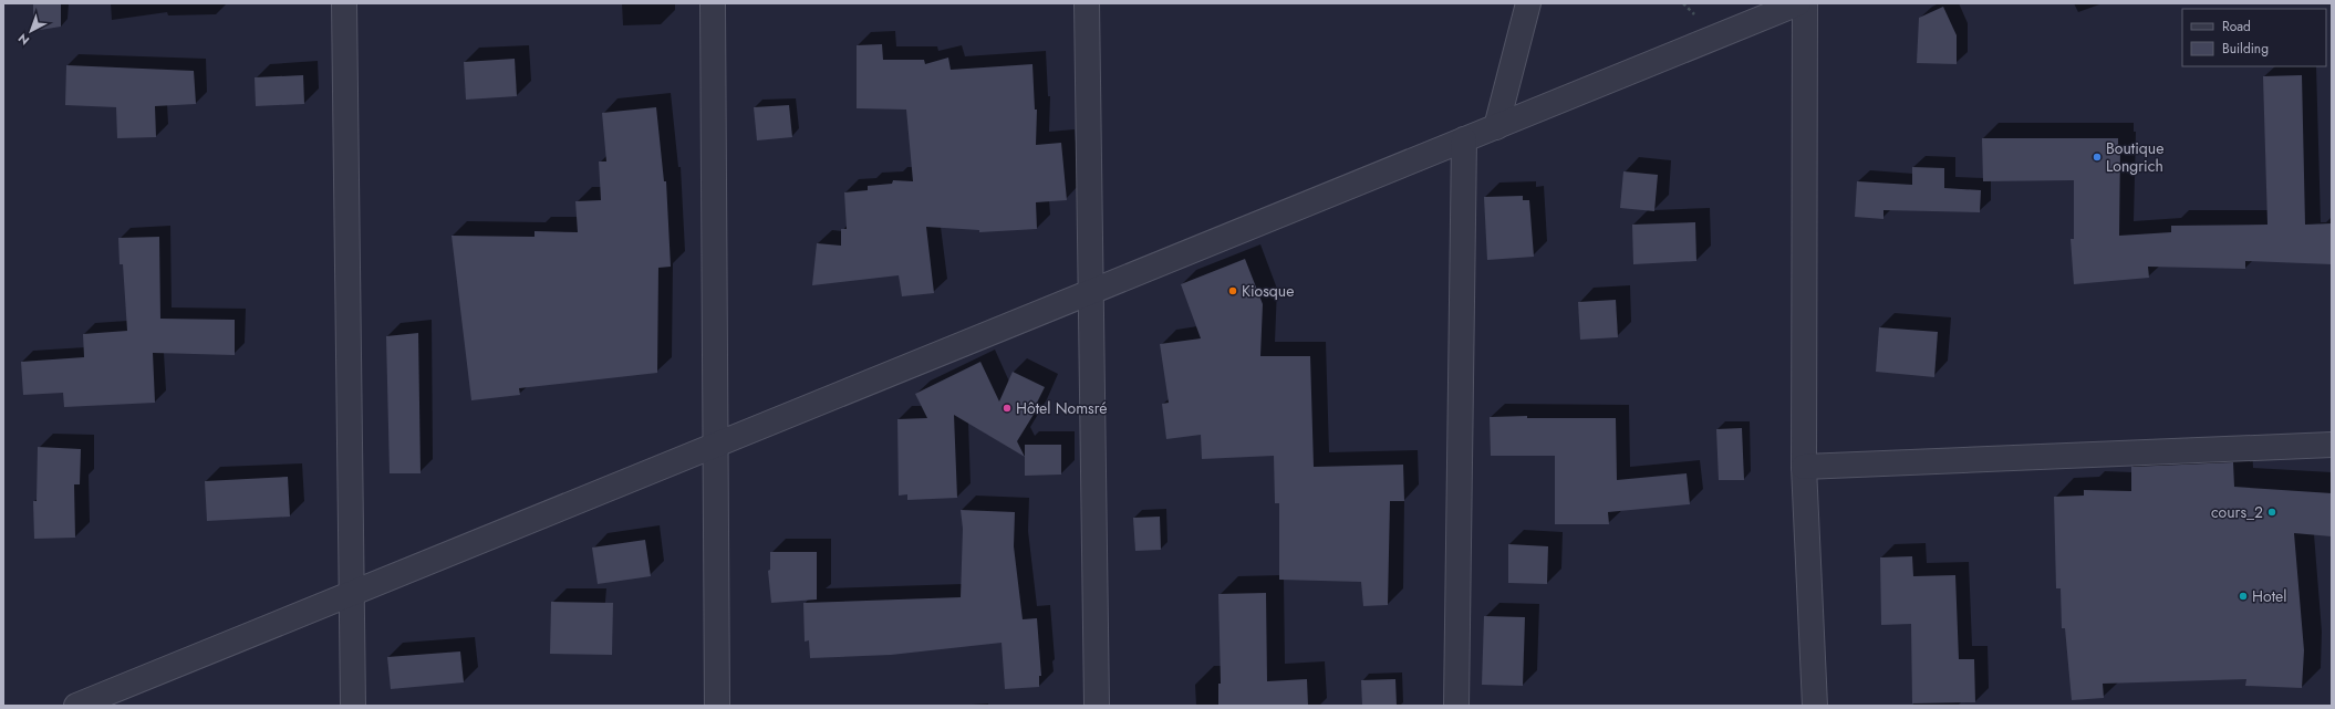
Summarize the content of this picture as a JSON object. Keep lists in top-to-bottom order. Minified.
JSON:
{"places":["Boutique Longrich","Kiosque","Hôtel Nomsré","cours_2","Hotel"],"legend":["Road","Building"],"north":"bottom left"}
